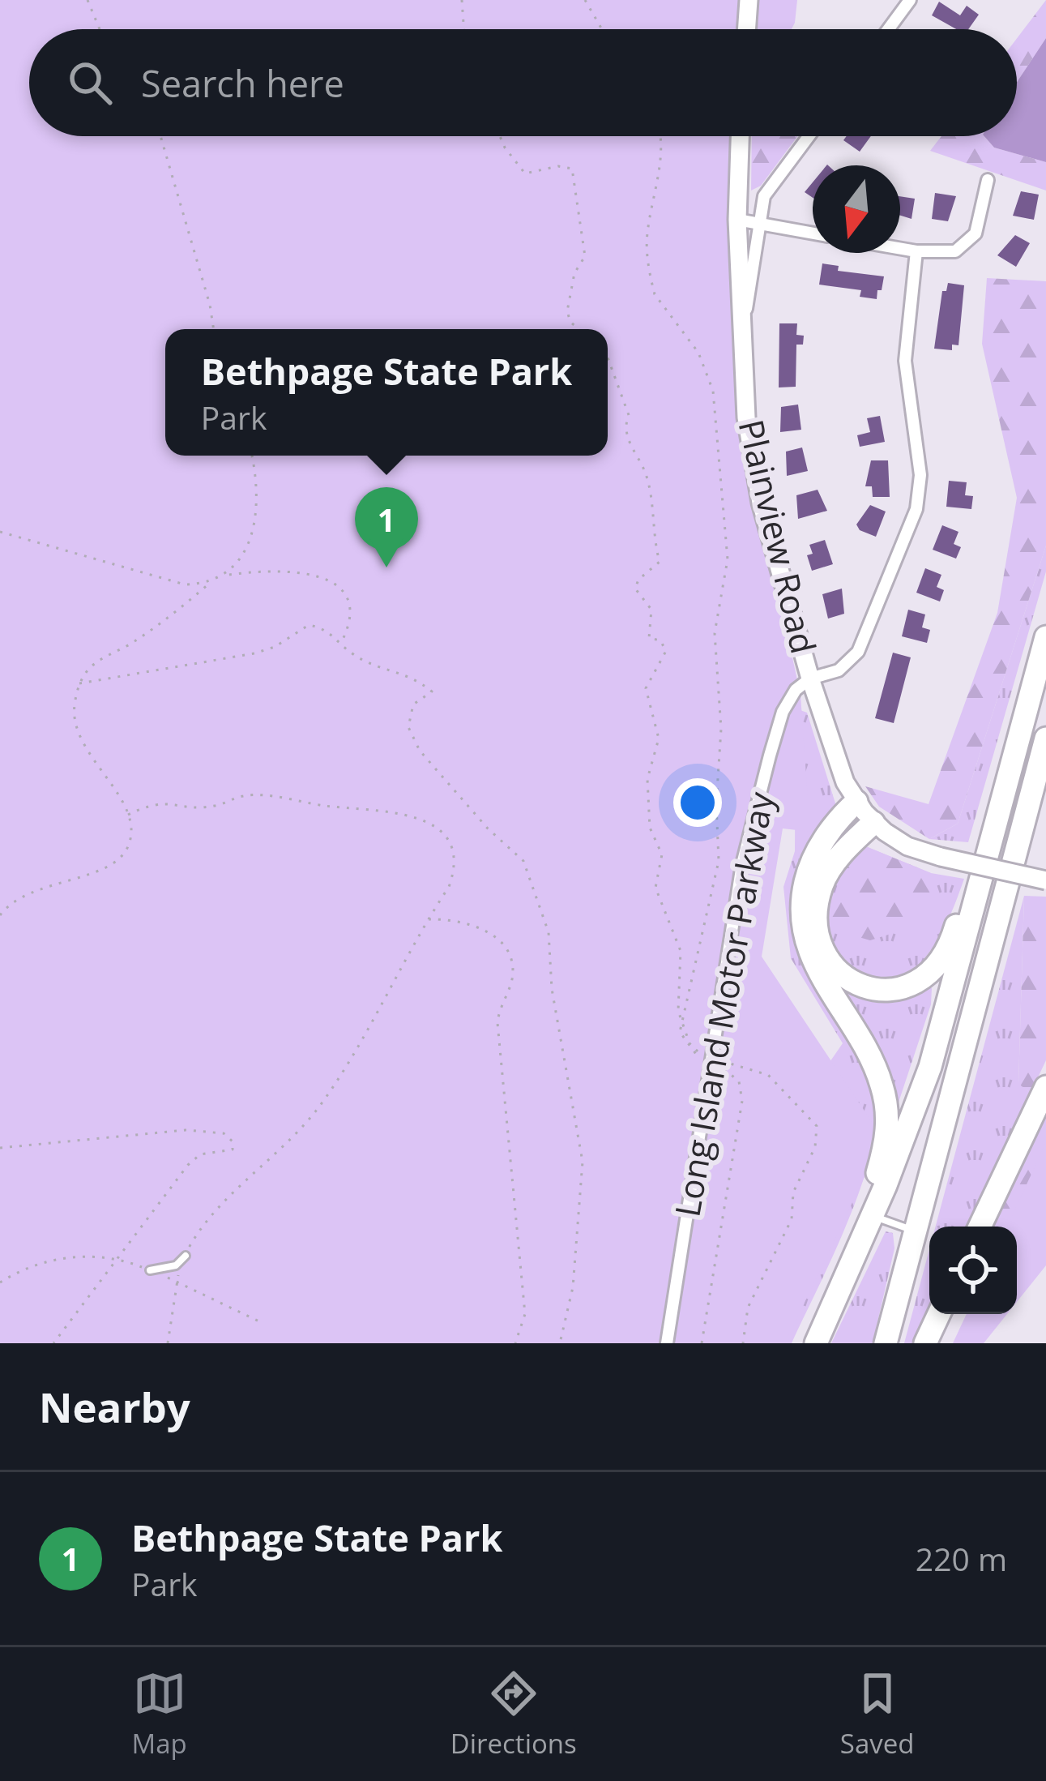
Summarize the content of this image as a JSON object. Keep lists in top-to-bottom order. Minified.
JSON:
{"streets":{"main road":["Plainview Road"],"street":["Long Island Motor Parkway"]},"crossings":[["Plainview Road","Long Island Motor Parkway"]],"north":"bottom","page":{"search":"Search here","popup":["Bethpage State Park","Park"],"pins":"1","heading":"Nearby","list":[{"mark":"1","name":"Bethpage State Park","note":"Park","value":"220 m"}],"nav":["Map","Directions","Saved"]}}
